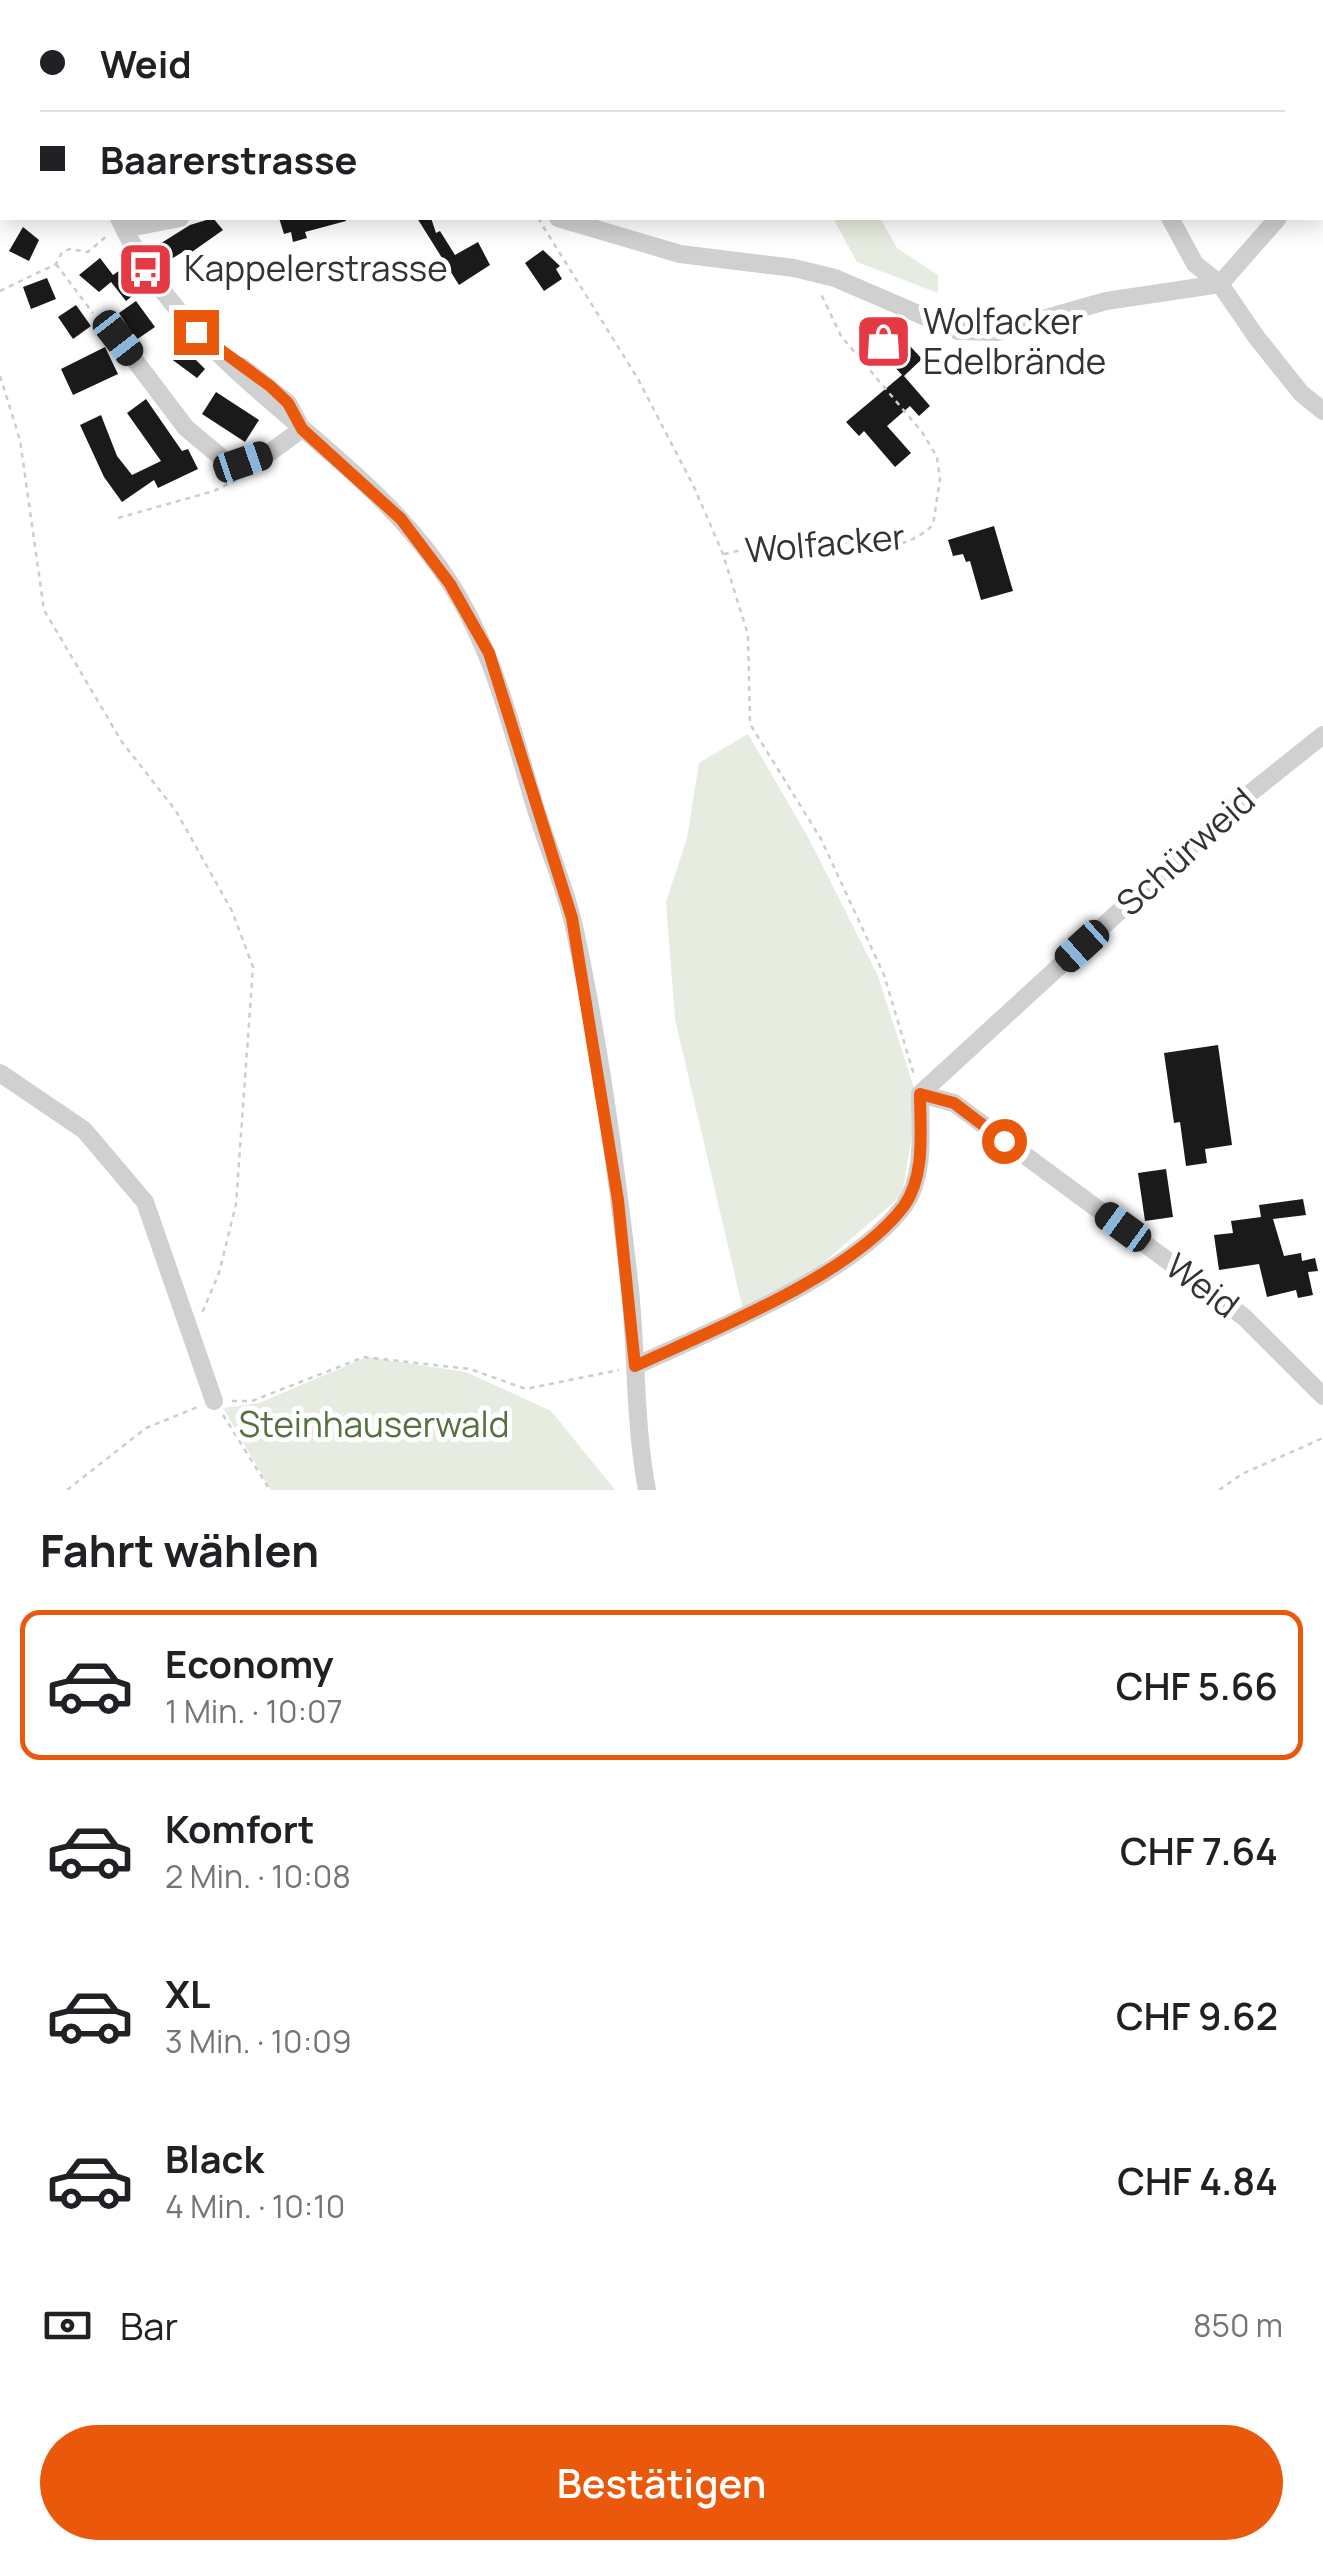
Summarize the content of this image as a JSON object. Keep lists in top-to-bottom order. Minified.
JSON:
{"streets":{"street":["Schürweid","Weid"],"path":["Wolfacker"]},"crossings":[["Schürweid","Weid"]],"parks":["Steinhauserwald"],"places":{"bus stop":["Kappelerstrasse"],"shop":["Wolfacker Edelbrände"]},"page":{"banner":["Weid","Baarerstrasse"],"heading":"Fahrt wählen","list":[{"name":"Economy","note":"1 Min. · 10:07","value":"CHF 5.66"},{"name":"Komfort","note":"2 Min. · 10:08","value":"CHF 7.64"},{"name":"XL","note":"3 Min. · 10:09","value":"CHF 9.62"},{"name":"Black","note":"4 Min. · 10:10","value":"CHF 4.84"}],"pay":["Bar","850 m"],"buttons":"Bestätigen"}}
